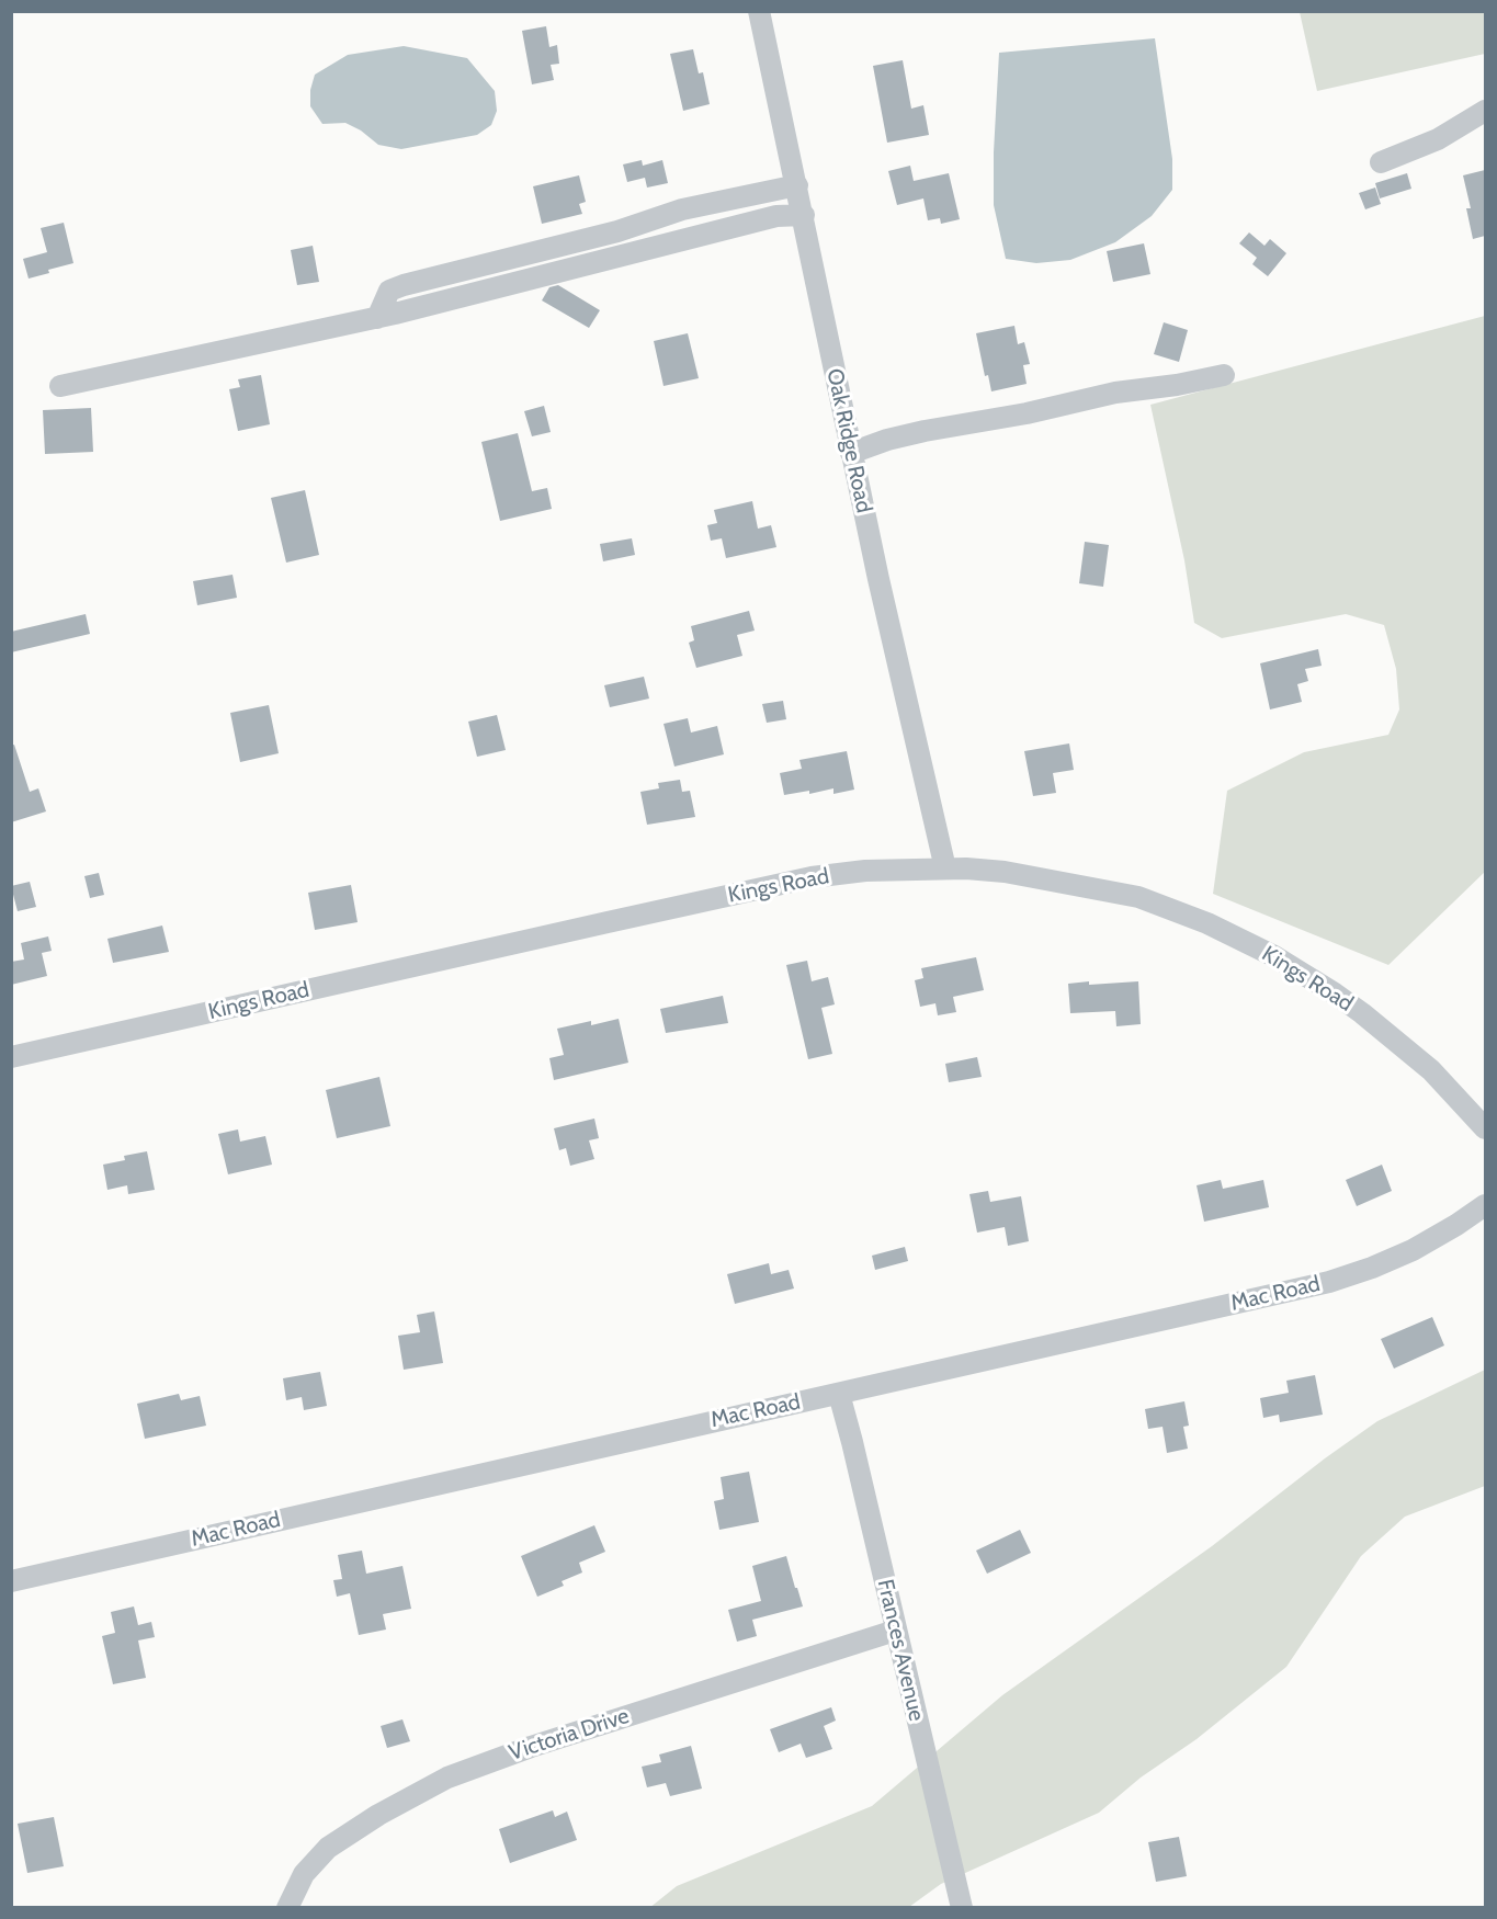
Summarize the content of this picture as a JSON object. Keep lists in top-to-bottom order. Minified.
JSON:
{"streets":{"street":["Oak Ridge Road","Kings Road","Mac Road","Frances Avenue","Victoria Drive"]},"crossings":[["Oak Ridge Road","Kings Road"],["Mac Road","Frances Avenue"],["Frances Avenue","Victoria Drive"]]}
